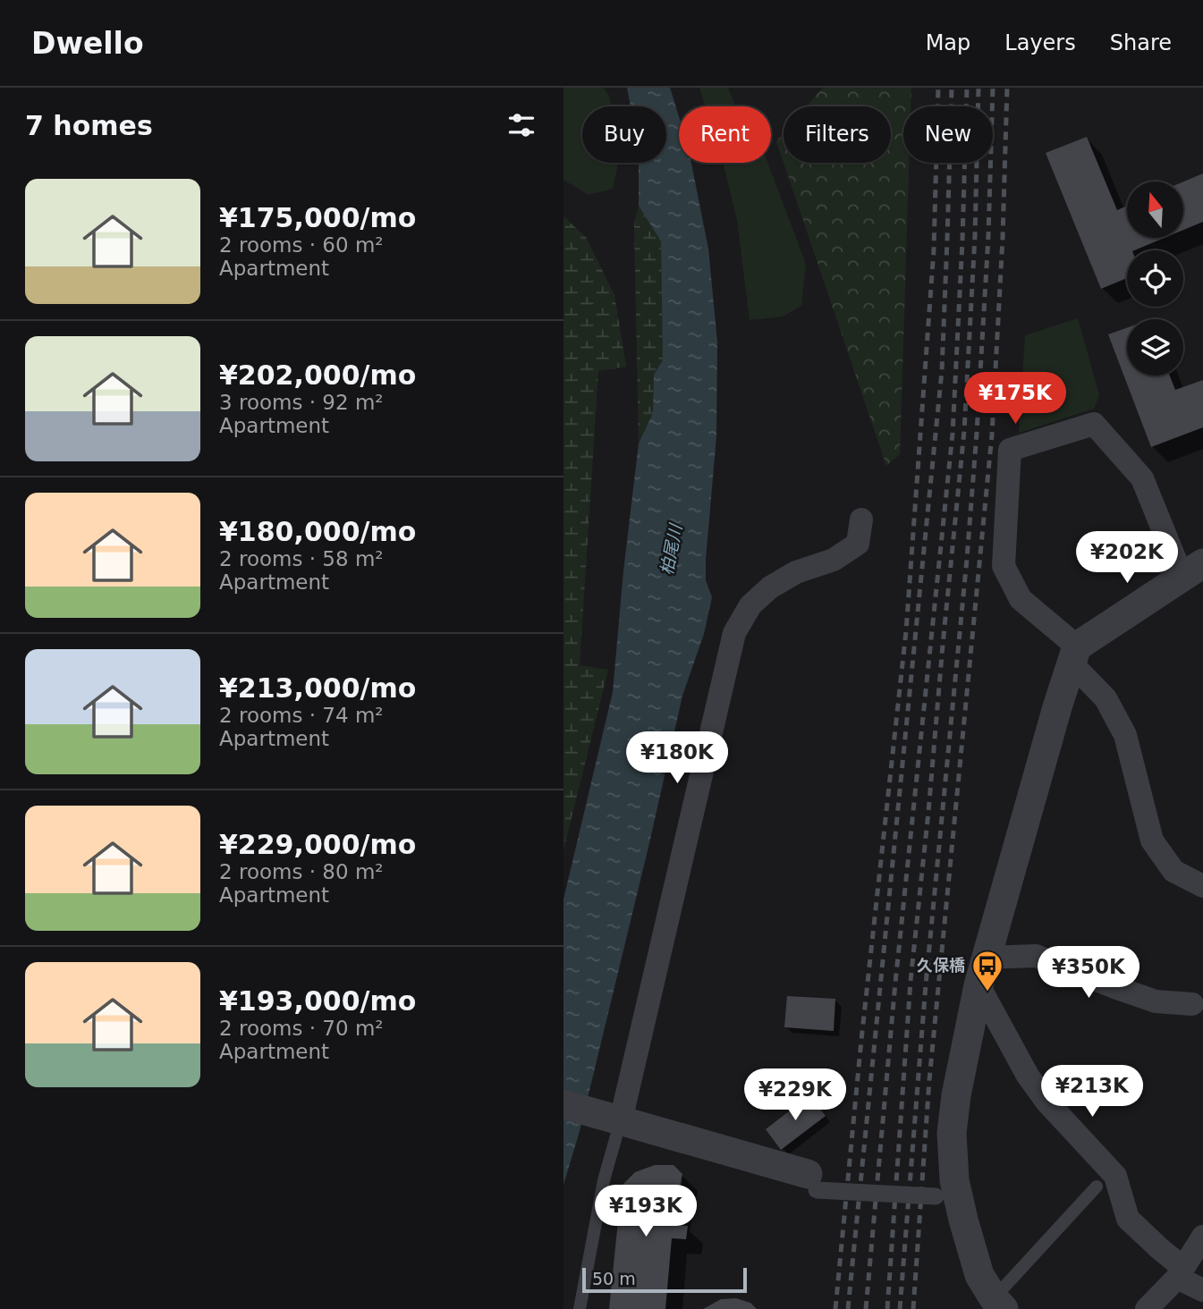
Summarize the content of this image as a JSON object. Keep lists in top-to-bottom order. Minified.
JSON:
{"water":["柏尾川"],"places":{"bus stop":["久保橋"]},"scale_bar":"50 m","north":"top","page":{"header":"Dwello","nav":["Map","Layers","Share"],"heading":"7 homes","chip":["Buy","Rent","Filters","New"],"list":[{"name":"¥175,000/mo","note":"2 rooms · 60 m² · Apartment"},{"name":"¥202,000/mo","note":"3 rooms · 92 m² · Apartment"},{"name":"¥180,000/mo","note":"2 rooms · 58 m² · Apartment"},{"name":"¥213,000/mo","note":"2 rooms · 74 m² · Apartment"},{"name":"¥229,000/mo","note":"2 rooms · 80 m² · Apartment"},{"name":"¥193,000/mo","note":"2 rooms · 70 m² · Apartment"}],"price":["¥175K","¥202K","¥180K","¥350K","¥213K","¥229K","¥193K"],"scale":"50 m"}}
